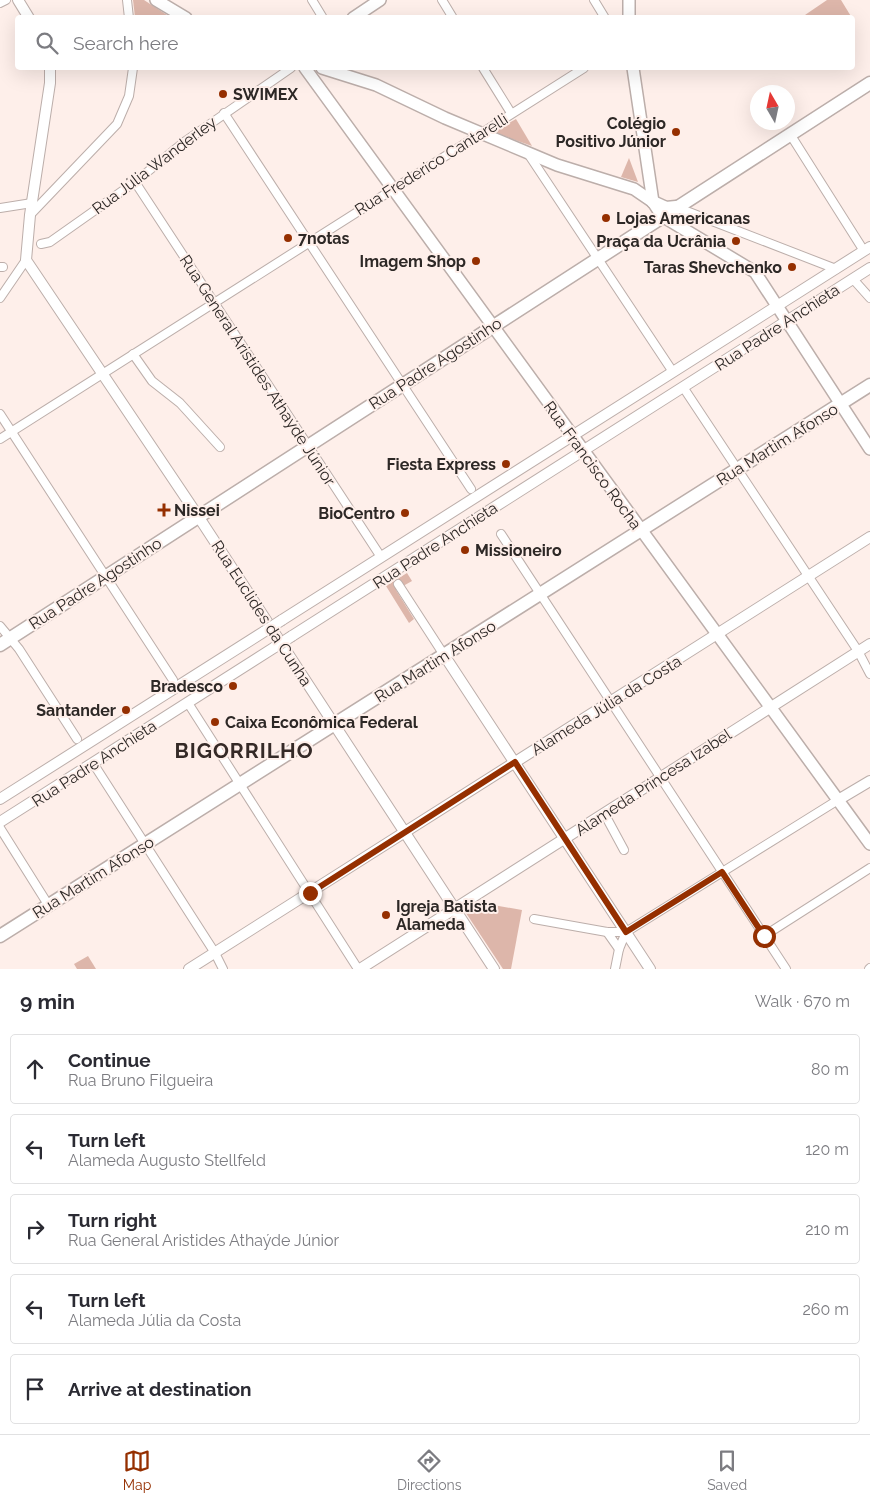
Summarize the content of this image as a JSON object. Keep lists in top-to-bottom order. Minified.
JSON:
{"streets":{"main road":["Rua Padre Agostinho","Rua Martim Afonso","Rua Francisco Rocha"],"street":["Rua Frederico Cantarelli","Rua Júlia Wanderley","Rua Padre Anchieta","Rua General Aristides Athaýde Júnior","Rua Euclides da Cunha","Alameda Júlia da Costa","Alameda Princesa Izabel"]},"crossings":[["Rua Frederico Cantarelli","Rua General Aristides Athaýde Júnior"],["Rua Frederico Cantarelli","Rua Francisco Rocha"],["Rua Frederico Cantarelli","Rua Euclides da Cunha"],["Rua Júlia Wanderley","Rua General Aristides Athaýde Júnior"],["Rua Padre Anchieta","Rua General Aristides Athaýde Júnior"],["Rua Padre Anchieta","Rua Francisco Rocha"],["Rua Padre Agostinho","Rua General Aristides Athaýde Júnior"],["Rua Padre Agostinho","Rua Francisco Rocha"],["Rua Padre Agostinho","Rua Euclides da Cunha"],["Rua Martim Afonso","Rua Francisco Rocha"],["Rua Martim Afonso","Rua Euclides da Cunha"],["Rua Francisco Rocha","Alameda Júlia da Costa"],["Rua Francisco Rocha","Alameda Princesa Izabel"],["Rua Euclides da Cunha","Alameda Júlia da Costa"],["Rua Euclides da Cunha","Alameda Princesa Izabel"]],"districts":["BIGORRILHO"],"places":{"other":["SWIMEX","Colégio Positivo Júnior","Lojas Americanas","7notas","Praça da Ucrânia","Imagem Shop","Taras Shevchenko","Fiesta Express","BioCentro","Missioneiro","Bradesco","Santander","Caixa Econômica Federal","Igreja Batista Alameda"],"health":["Nissei"]},"north":"top","page":{"search":"Search here","heading":["9 min","Walk · 670 m"],"list":[["Continue","Rua Bruno Filgueira","80 m"],["Turn left","Alameda Augusto Stellfeld","120 m"],["Turn right","Rua General Aristides Athaýde Júnior","210 m"],["Turn left","Alameda Júlia da Costa","260 m"],"Arrive at destination"],"nav":["Map","Directions","Saved"]}}
